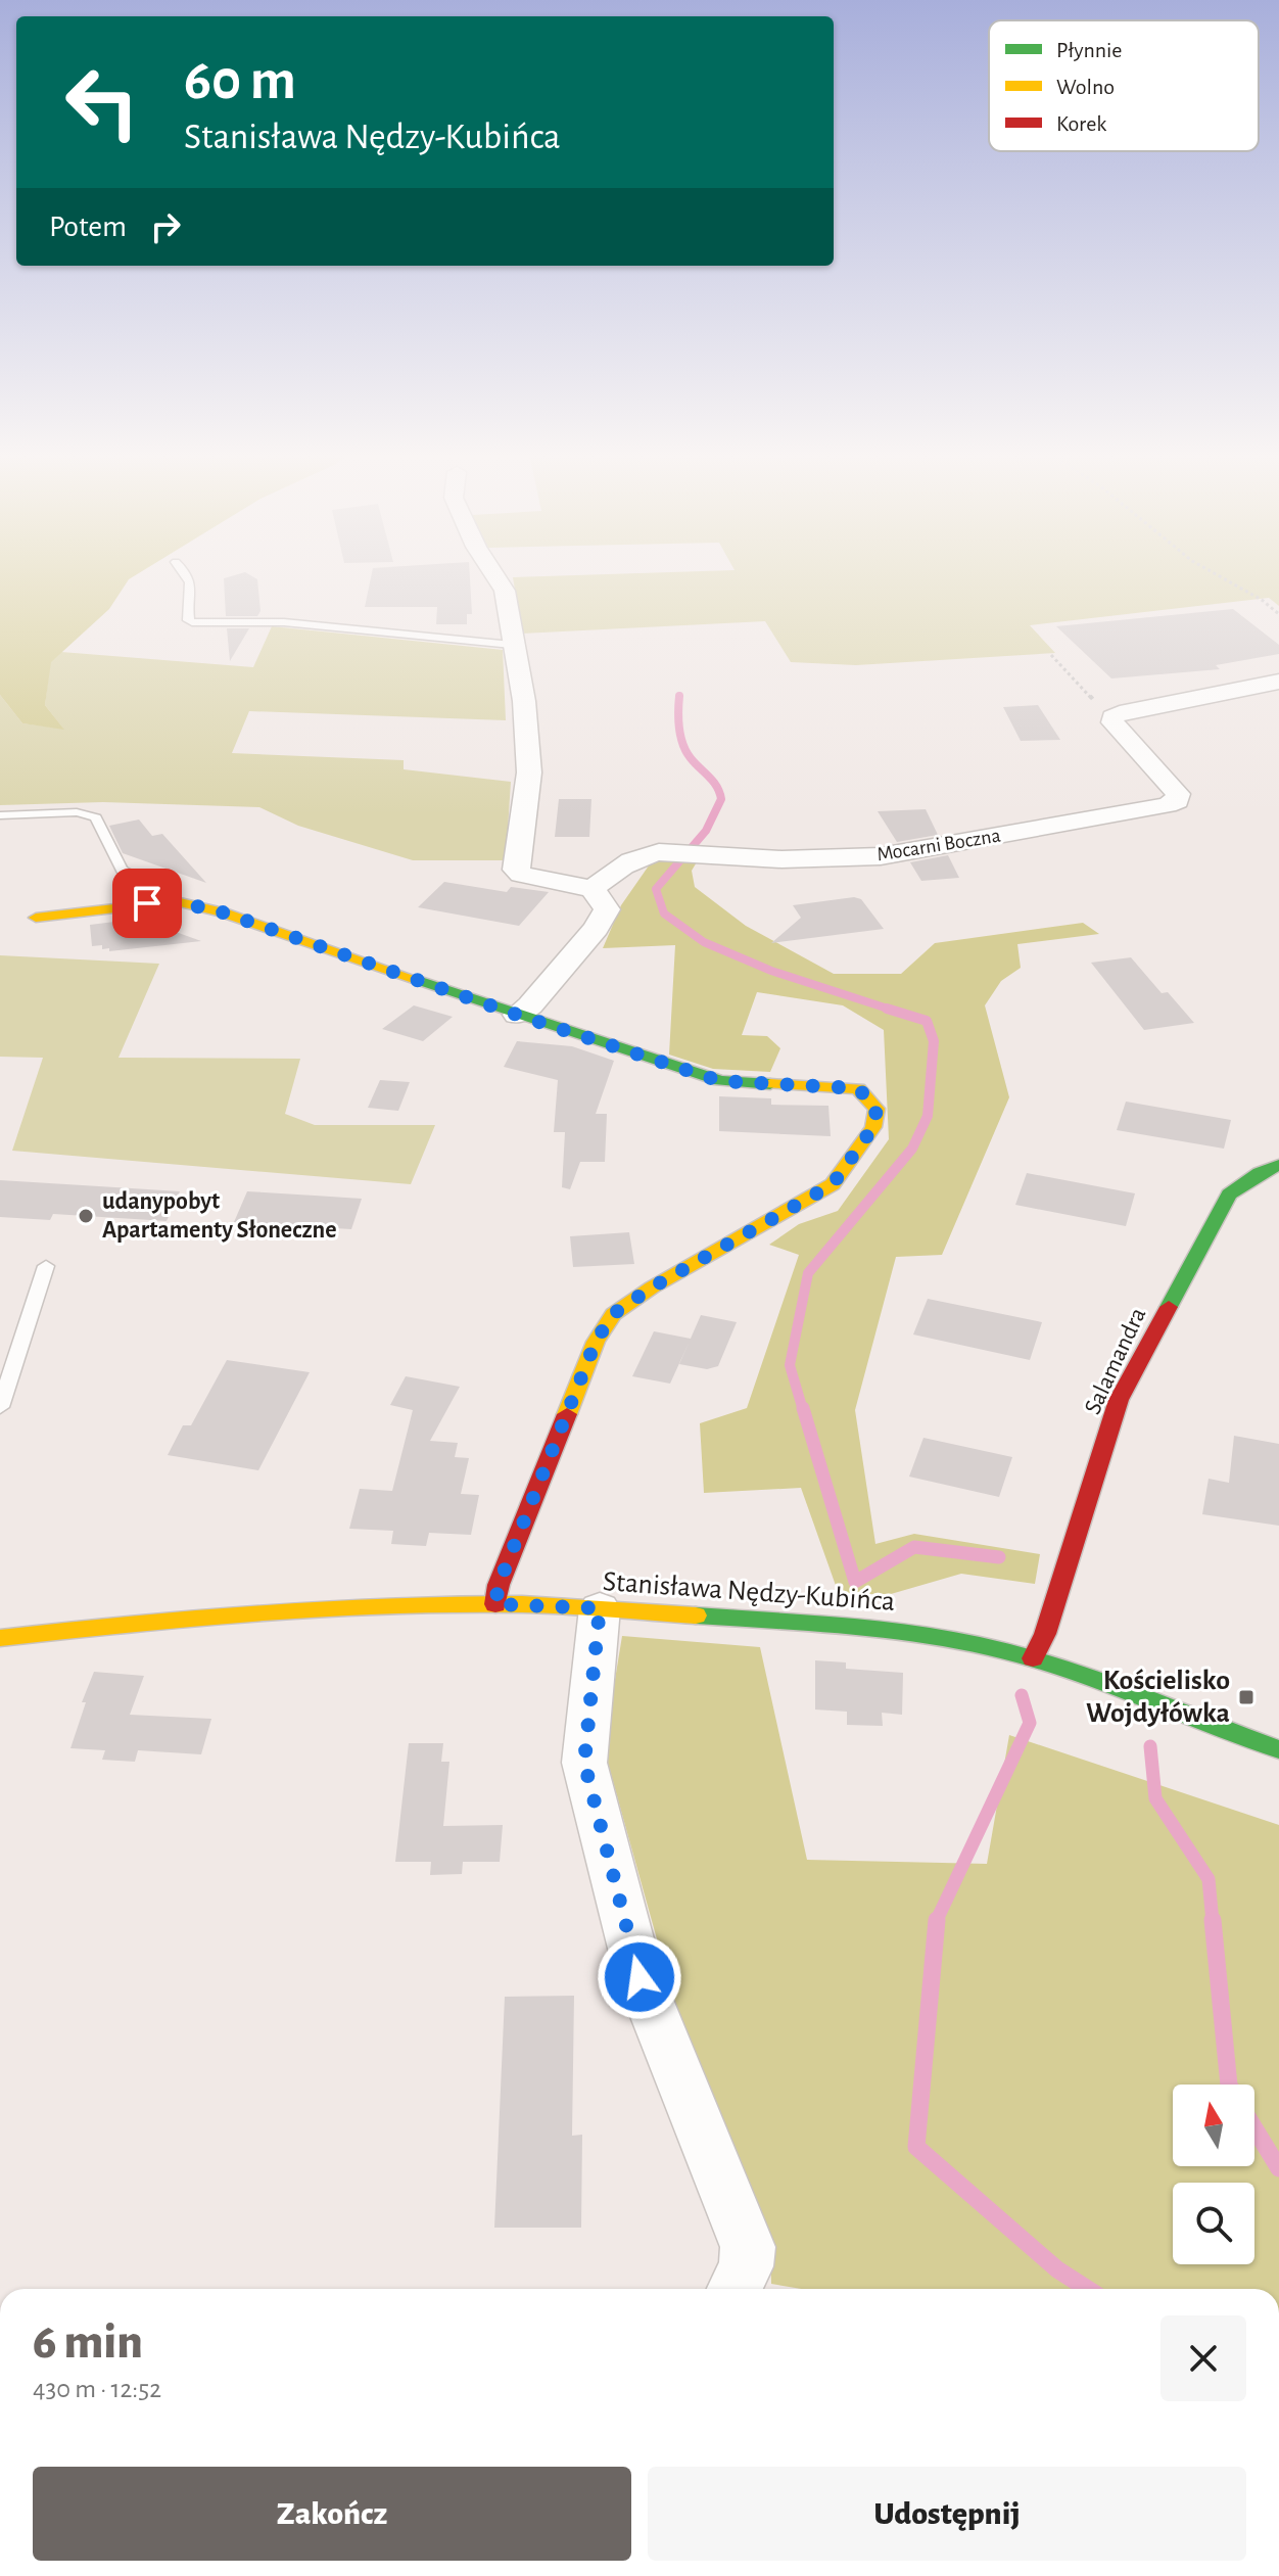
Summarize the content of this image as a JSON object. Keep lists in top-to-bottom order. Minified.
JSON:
{"streets":{"street":["Mocarni Boczna","Salamandra","Stanisława Nędzy-Kubińca"]},"crossings":[["Salamandra","Stanisława Nędzy-Kubińca"]],"places":{"other":["udanypobyt Apartamenty Słoneczne"],"transit":["Kościelisko Wojdyłówka"]},"legend":["Płynnie","Wolno","Korek"],"north":"top","page":{"turn":["60 m","Stanisława Nędzy-Kubińca"],"then":"Potem","heading":["6 min","430 m · 12:52"],"buttons":["Zakończ","Udostępnij"]}}
